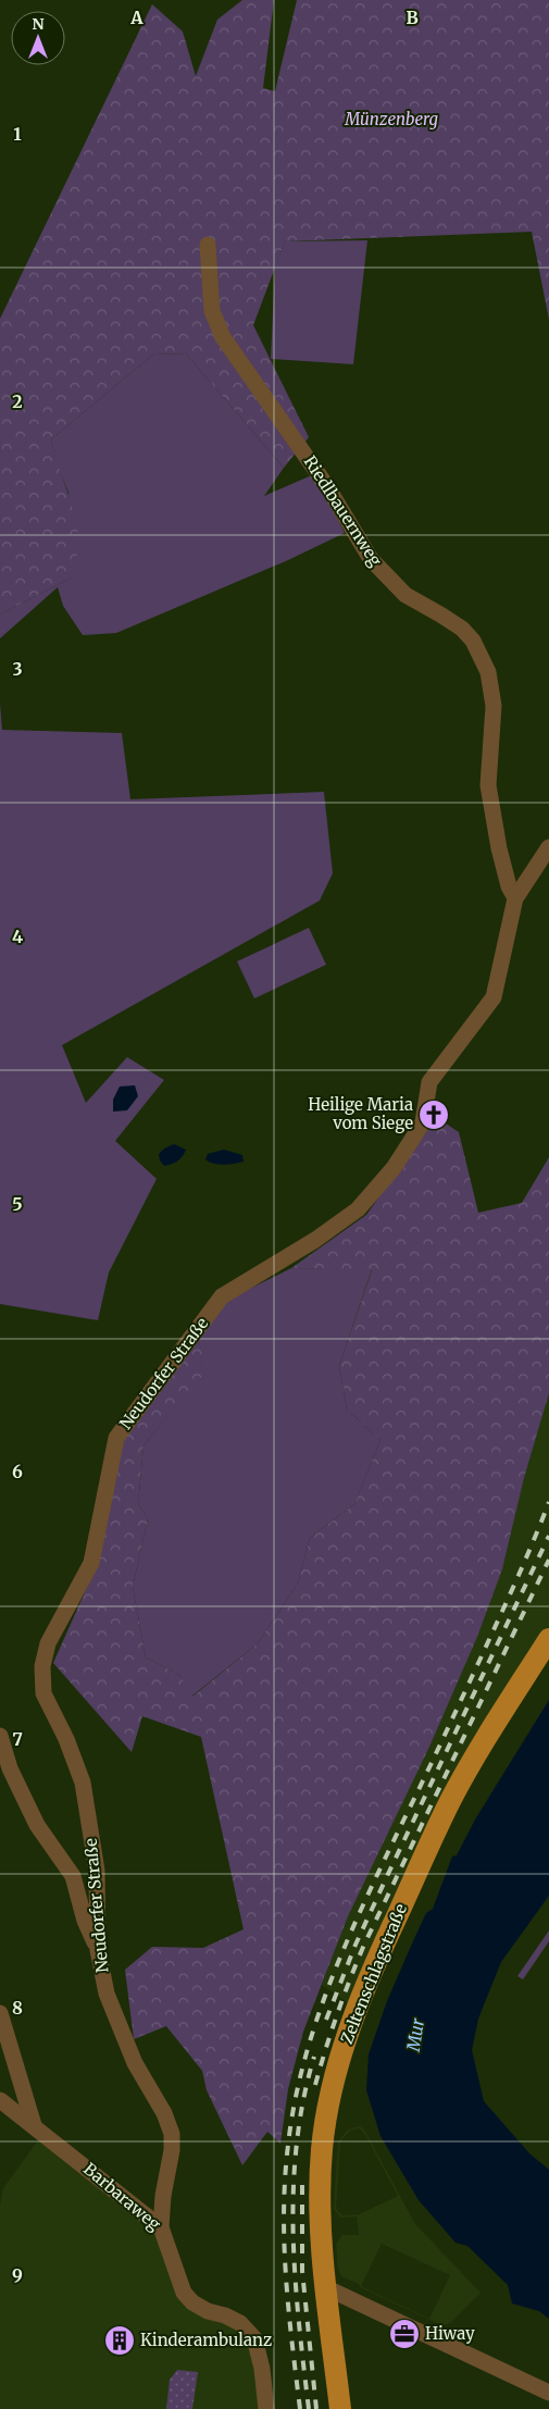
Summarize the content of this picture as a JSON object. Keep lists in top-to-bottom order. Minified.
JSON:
{"streets":{"main road":["Zeltenschlagstraße"],"street":["Riedlbauernweg","Neudorfer Straße","Barbaraweg"]},"crossings":[["Riedlbauernweg","Neudorfer Straße"],["Neudorfer Straße","Barbaraweg"]],"water":["Mur"],"parks":["Münzenberg"],"places":{"church":["Heilige Maria vom Siege"],"office":["Hiway"],"building":["Kinderambulanz"]},"north":"top","grid":{"columns":["A","B"],"rows":["1","2","3","4","5","6","7","8","9"]}}
